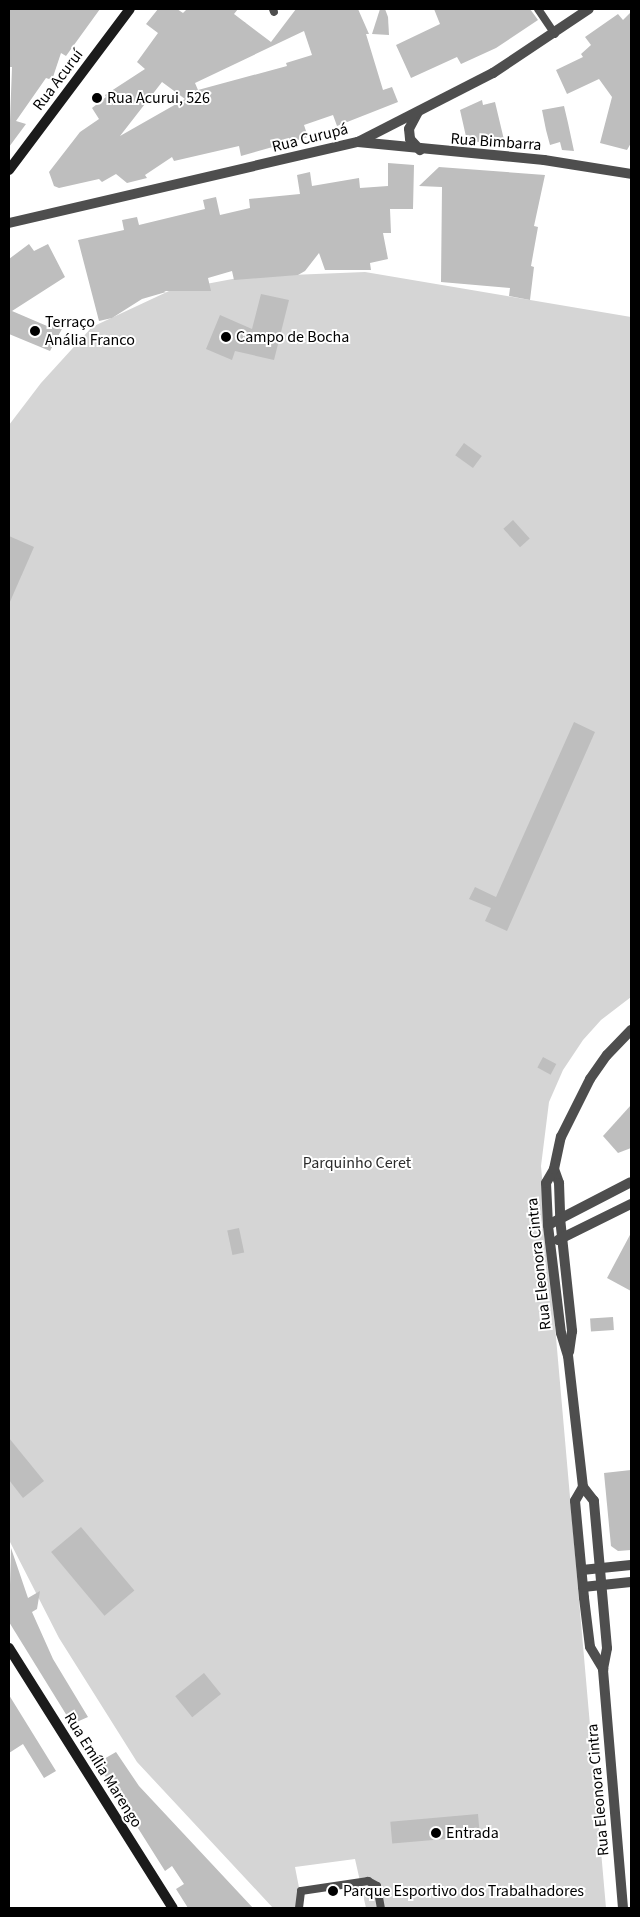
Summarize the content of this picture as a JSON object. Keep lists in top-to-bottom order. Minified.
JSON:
{"streets":{"main road":["Rua Acuruí","Rua Emília Marengo"],"street":["Rua Curupá","Rua Bimbarra","Rua Eleonora Cintra"]},"crossings":[["Rua Curupá","Rua Bimbarra"]],"parks":["Parquinho Ceret"],"places":["Rua Acurui, 526","Terraço Anália Franco","Campo de Bocha","Entrada","Parque Esportivo dos Trabalhadores"]}
